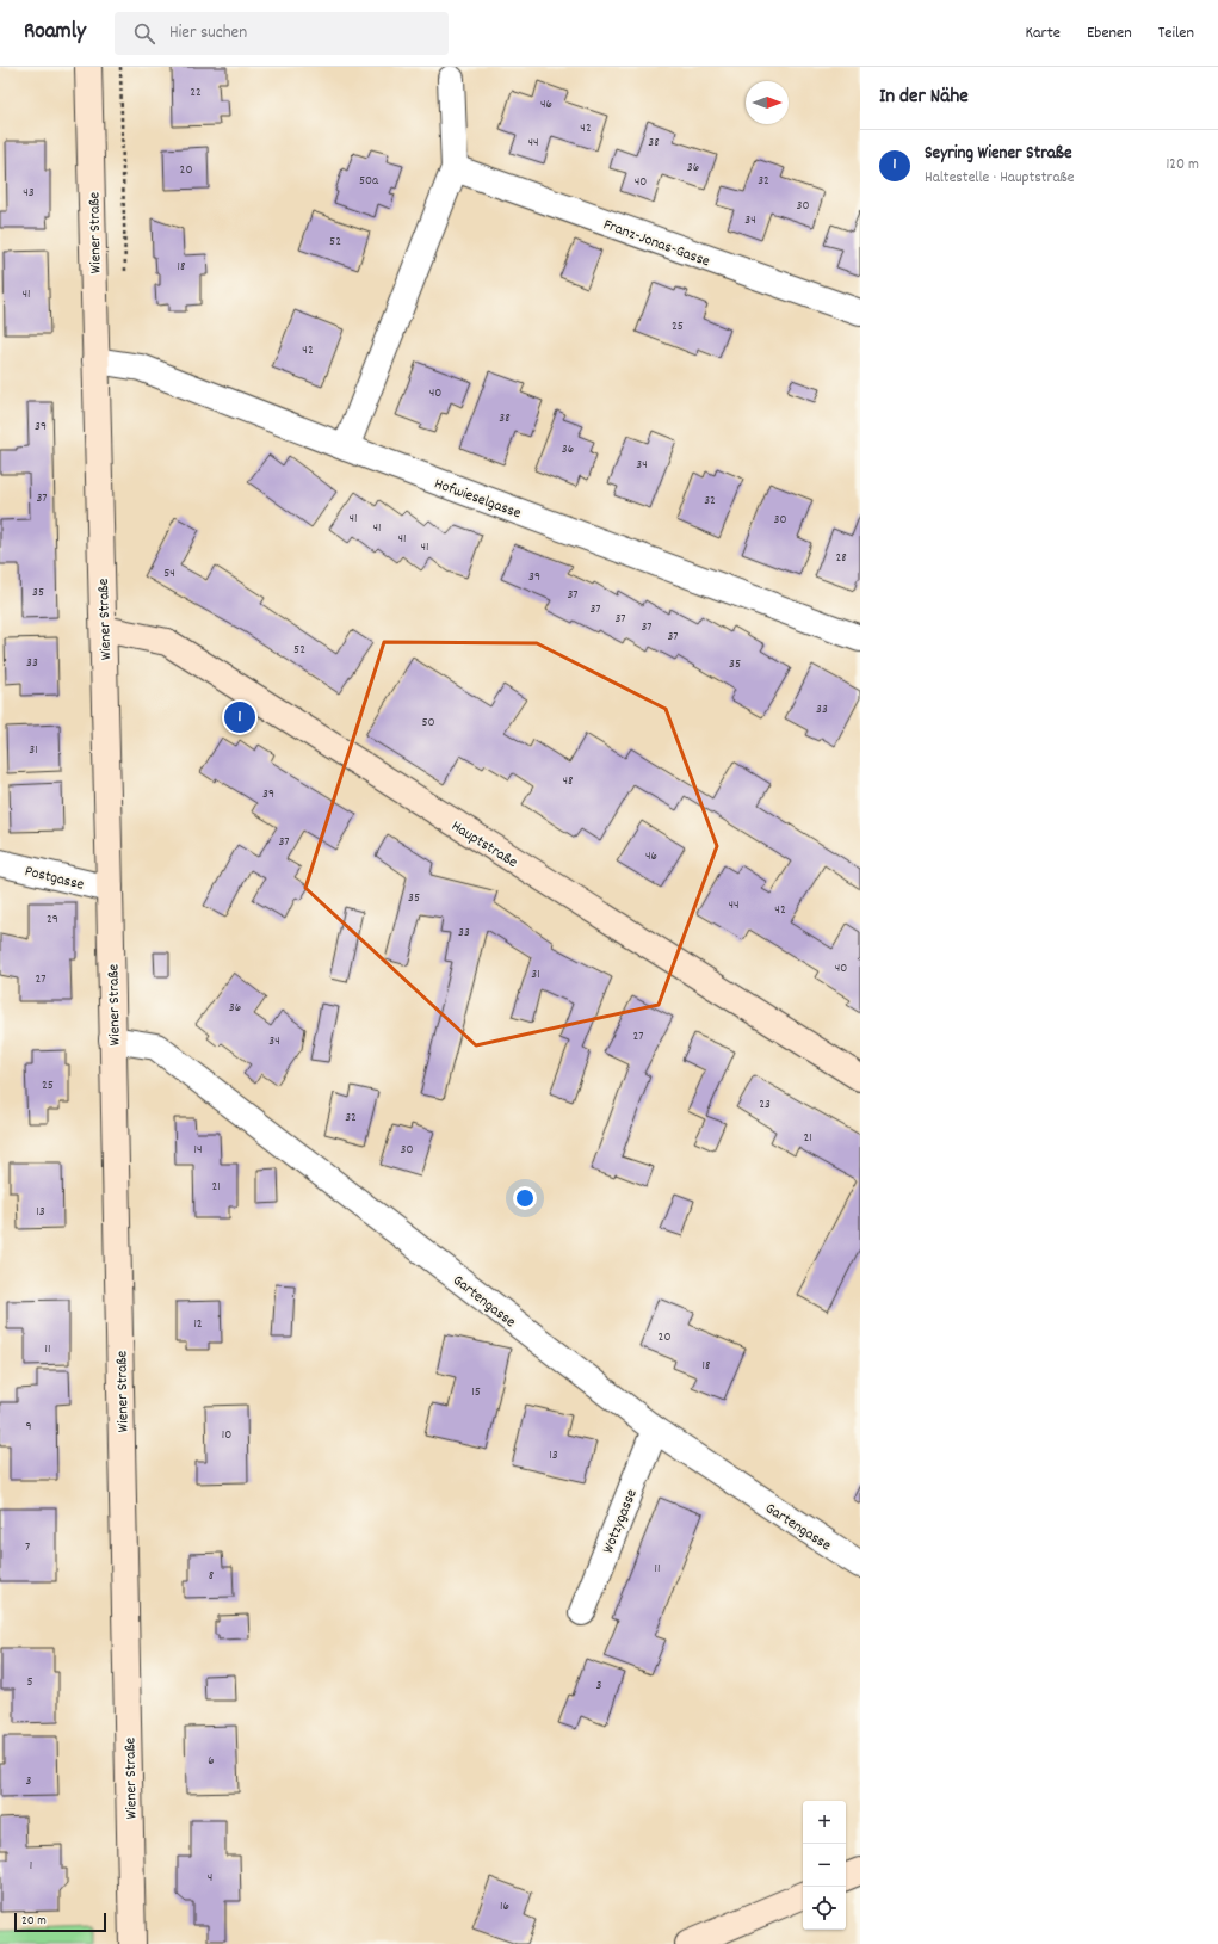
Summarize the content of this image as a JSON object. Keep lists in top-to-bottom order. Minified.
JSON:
{"streets":{"street":["Wiener Straße","Franz-Jonas-Gasse","Hofwieselgasse","Hauptstraße","Postgasse","Gartengasse","Wotzygasse"]},"crossings":[["Wiener Straße","Hofwieselgasse"],["Wiener Straße","Hauptstraße"],["Wiener Straße","Postgasse"],["Wiener Straße","Gartengasse"],["Gartengasse","Wotzygasse"]],"house_numbers":["22","46","42","44","38","36","20","50a","32","40","43","30","34","52","18","41","25","42","40","38","39","36","34","37","32","41","30","41","41","41","28","54","39","35","37","37","37","37","37","52","33","35","33","50","31","48","39","37","46","35","44","42","29","33","40","31","27","36","27","34","25","23","32","21","14","30","21","13","12","20","11","18","15","9","10","13","7","11","8","5","3","6","3","1","4","16"],"scale_bar":"20 m","north":"right","page":{"header":"Roamly","search":"Hier suchen","nav":["Karte","Ebenen","Teilen"],"heading":"In der Nähe","list":[{"mark":"1","name":"Seyring Wiener Straße","note":"Haltestelle · Hauptstraße","value":"120 m"}],"pins":"1","map_buttons":["+","−"],"scale":"20 m"}}
